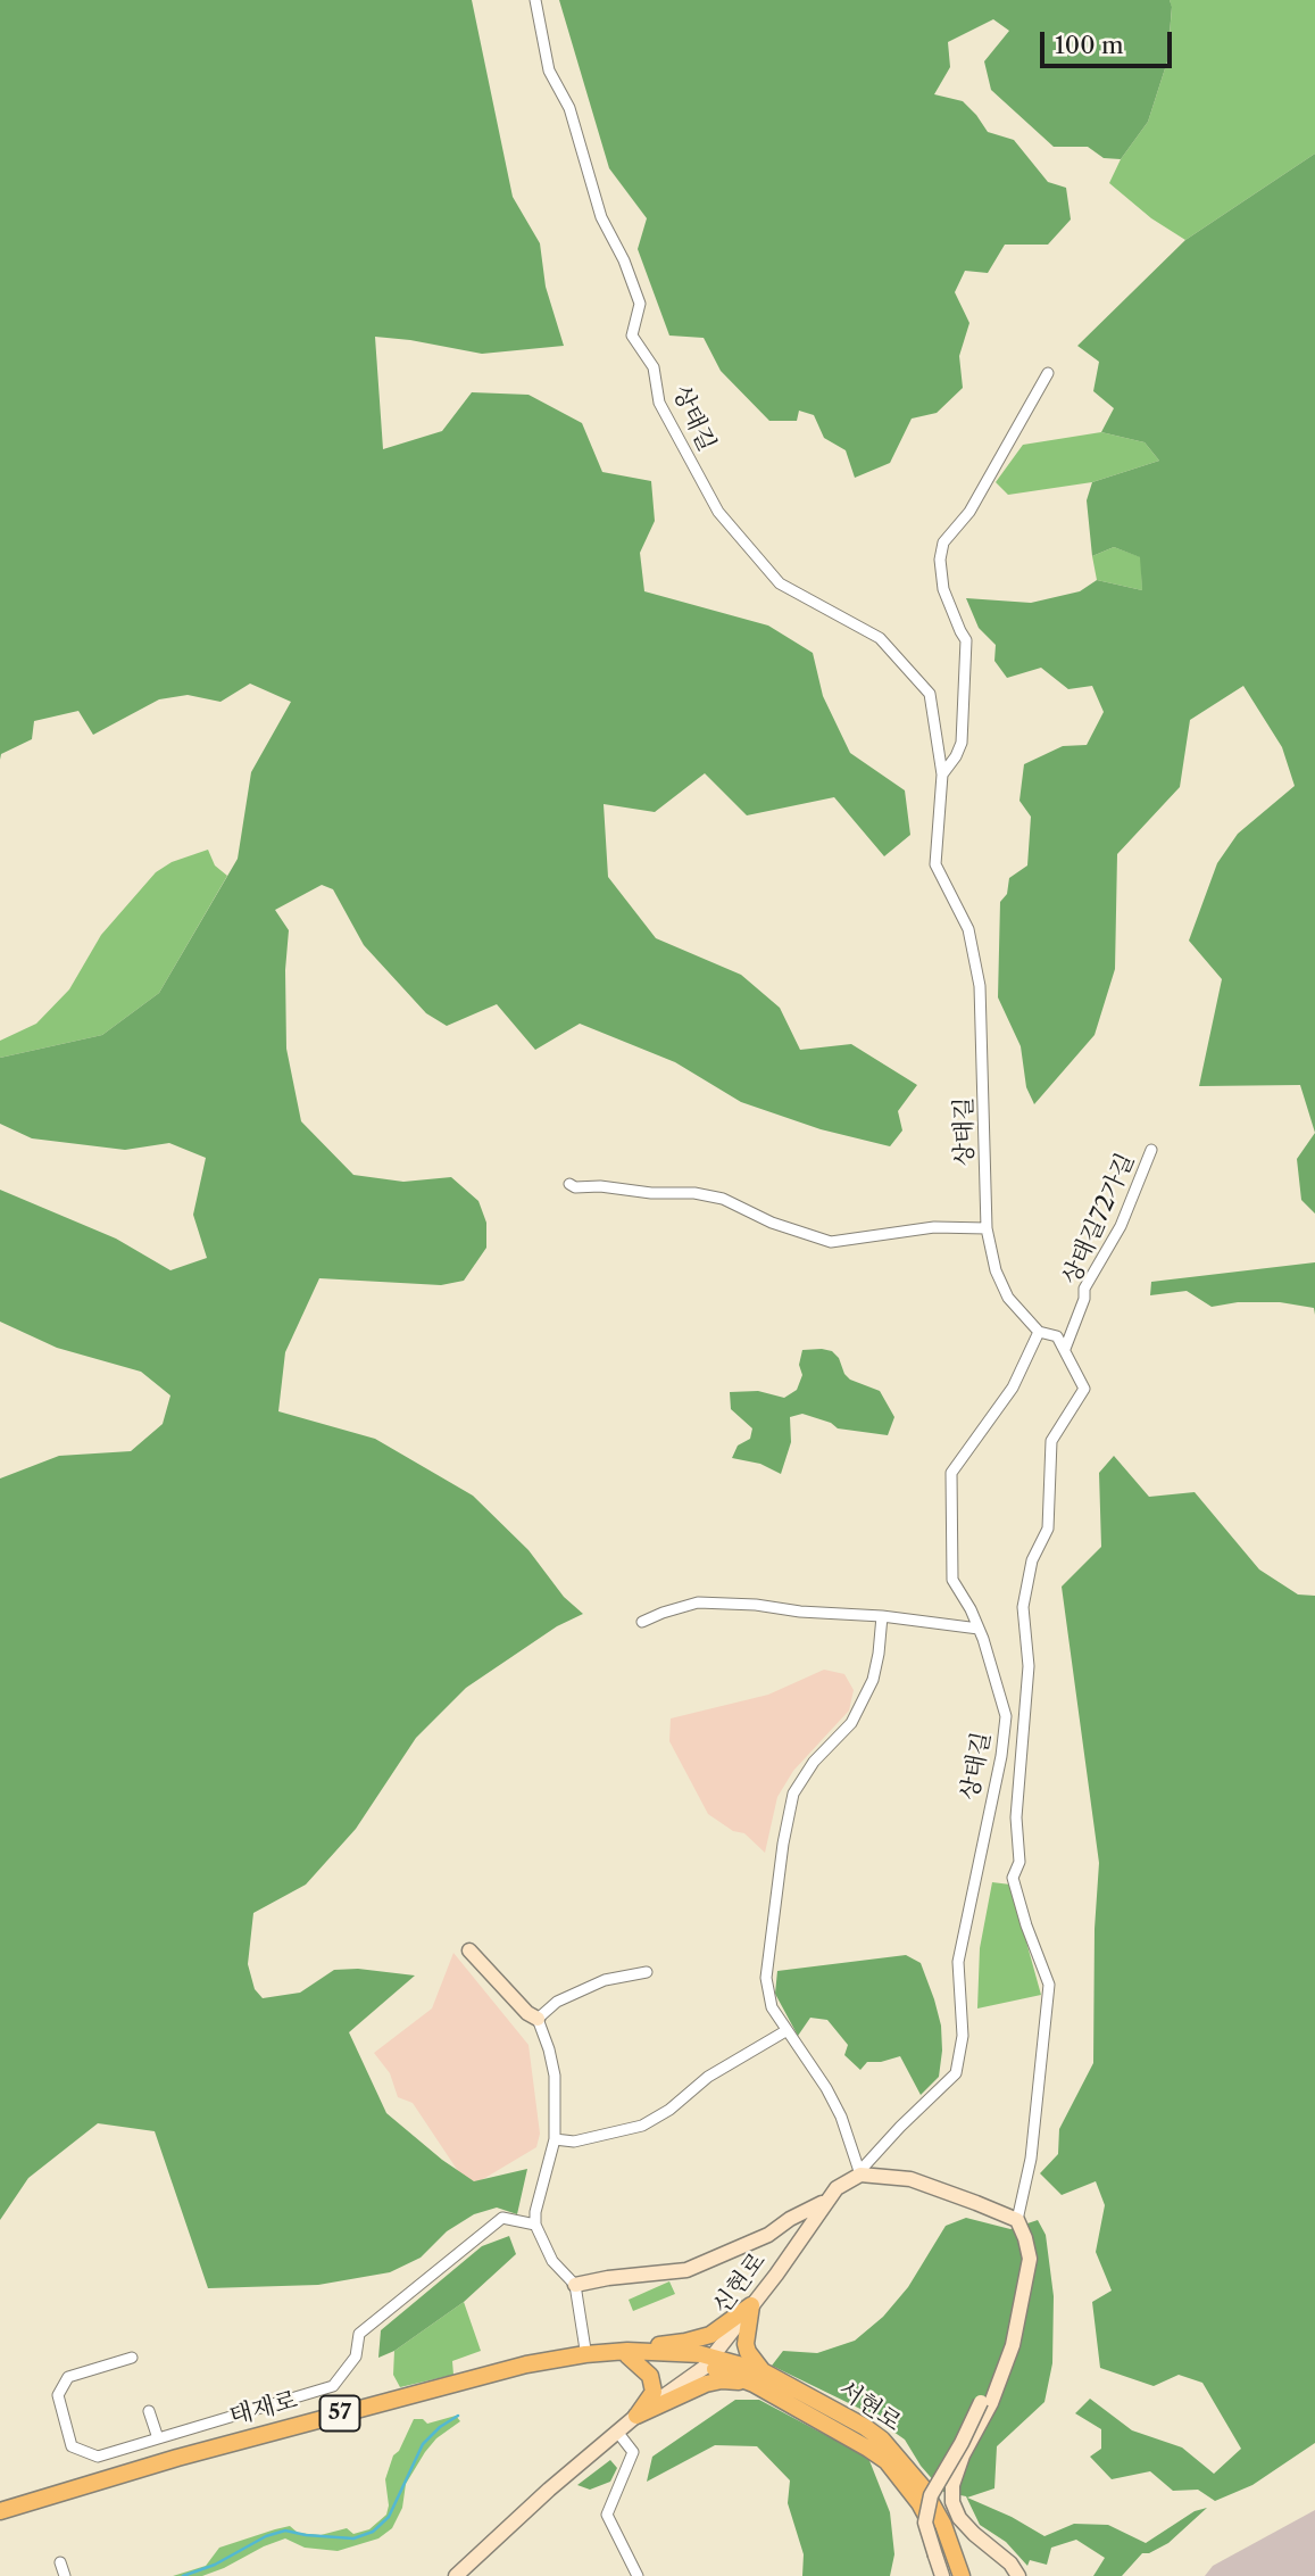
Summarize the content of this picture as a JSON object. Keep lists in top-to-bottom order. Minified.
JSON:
{"streets":{"main road":["신현로","서현로","태재로","57"],"street":["상태길","상태길72가길"]},"crossings":[["상태길","신현로"],["신현로","서현로"],["서현로","태재로"]],"scale_bar":"100 m"}
